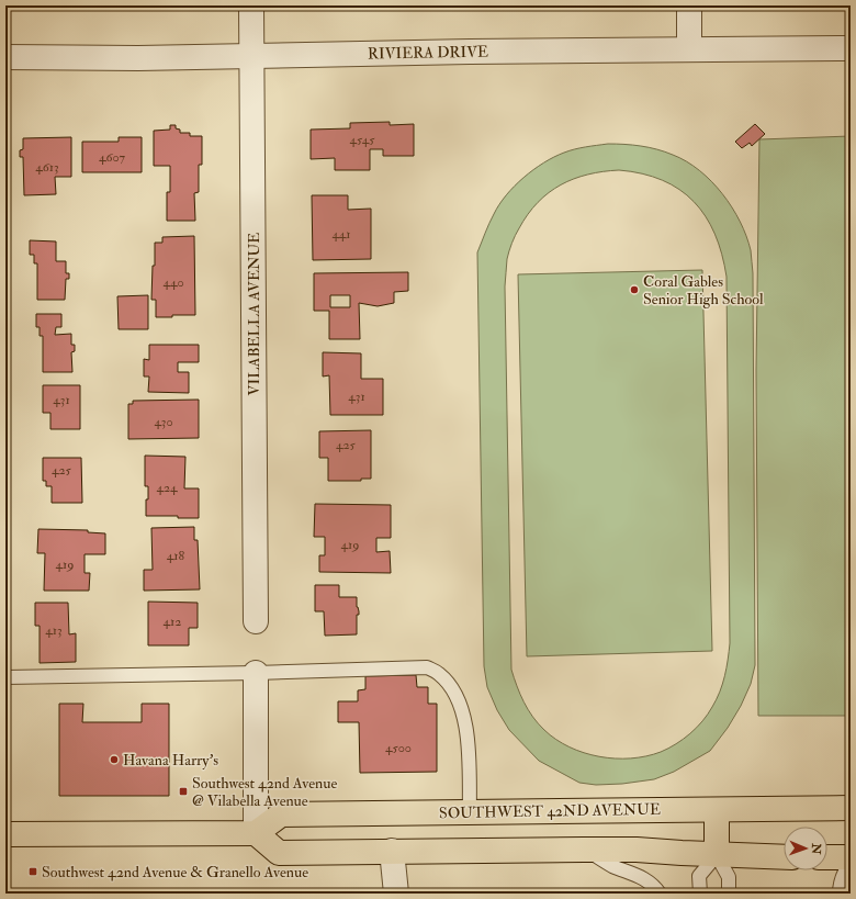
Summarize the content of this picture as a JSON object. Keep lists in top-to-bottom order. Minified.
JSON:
{"streets":{"main road":["SOUTHWEST 42ND AVENUE"],"street":["RIVIERA DRIVE","VILABELLA AVENUE"]},"crossings":[["RIVIERA DRIVE","VILABELLA AVENUE"]],"places":{"other":["Coral Gables Senior High School","Havana Harry's"],"transit":["Southwest 42nd Avenue @ Vilabella Avenue","Southwest 42nd Avenue & Granello Avenue"]},"house_numbers":["4545","4607","4613","441","440","431","431","430","425","425","424","419","418","419","412","413","4500"],"north":"right"}
